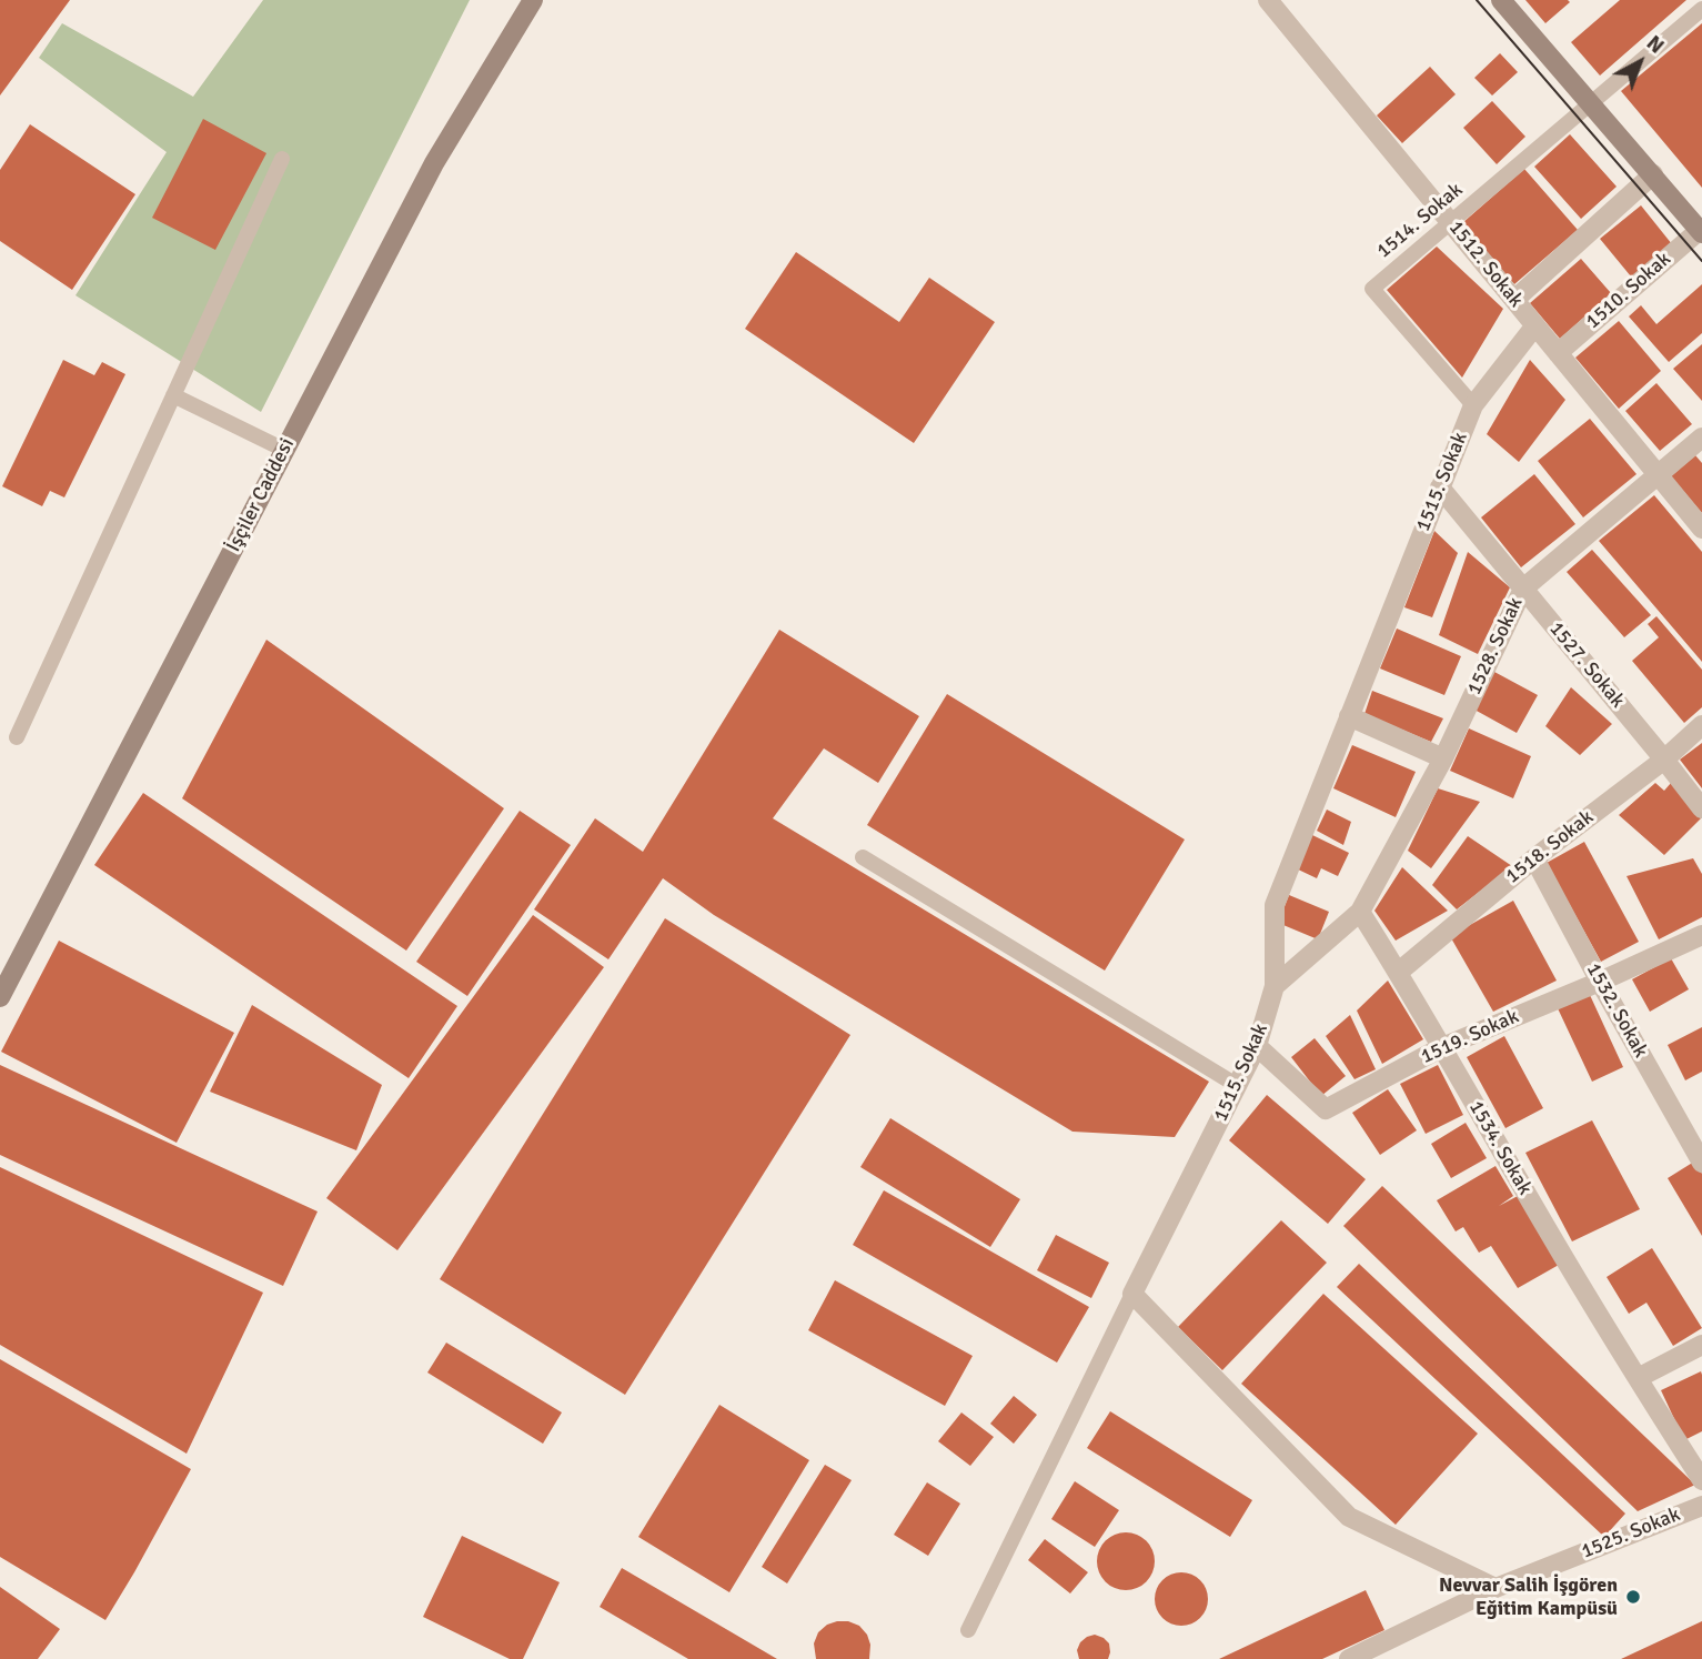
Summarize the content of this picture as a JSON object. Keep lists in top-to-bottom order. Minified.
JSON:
{"streets":{"street":["1512. Sokak","1510. Sokak","1515. Sokak","İşçiler Caddesi","1528. Sokak","1527. Sokak","1518. Sokak","1532. Sokak","1519. Sokak","1534. Sokak","1525. Sokak"],"lane":["1514. Sokak"]},"crossings":[["1514. Sokak","1512. Sokak"],["1514. Sokak","1515. Sokak"],["1512. Sokak","1510. Sokak"],["1512. Sokak","1515. Sokak"],["1512. Sokak","1528. Sokak"],["1515. Sokak","1527. Sokak"],["1515. Sokak","1519. Sokak"],["1528. Sokak","1527. Sokak"],["1528. Sokak","1534. Sokak"],["1527. Sokak","1518. Sokak"],["1518. Sokak","1532. Sokak"],["1518. Sokak","1534. Sokak"],["1532. Sokak","1519. Sokak"],["1519. Sokak","1534. Sokak"]],"places":["Nevvar Salih İşgören Eğitim Kampüsü"],"north":"top right"}
